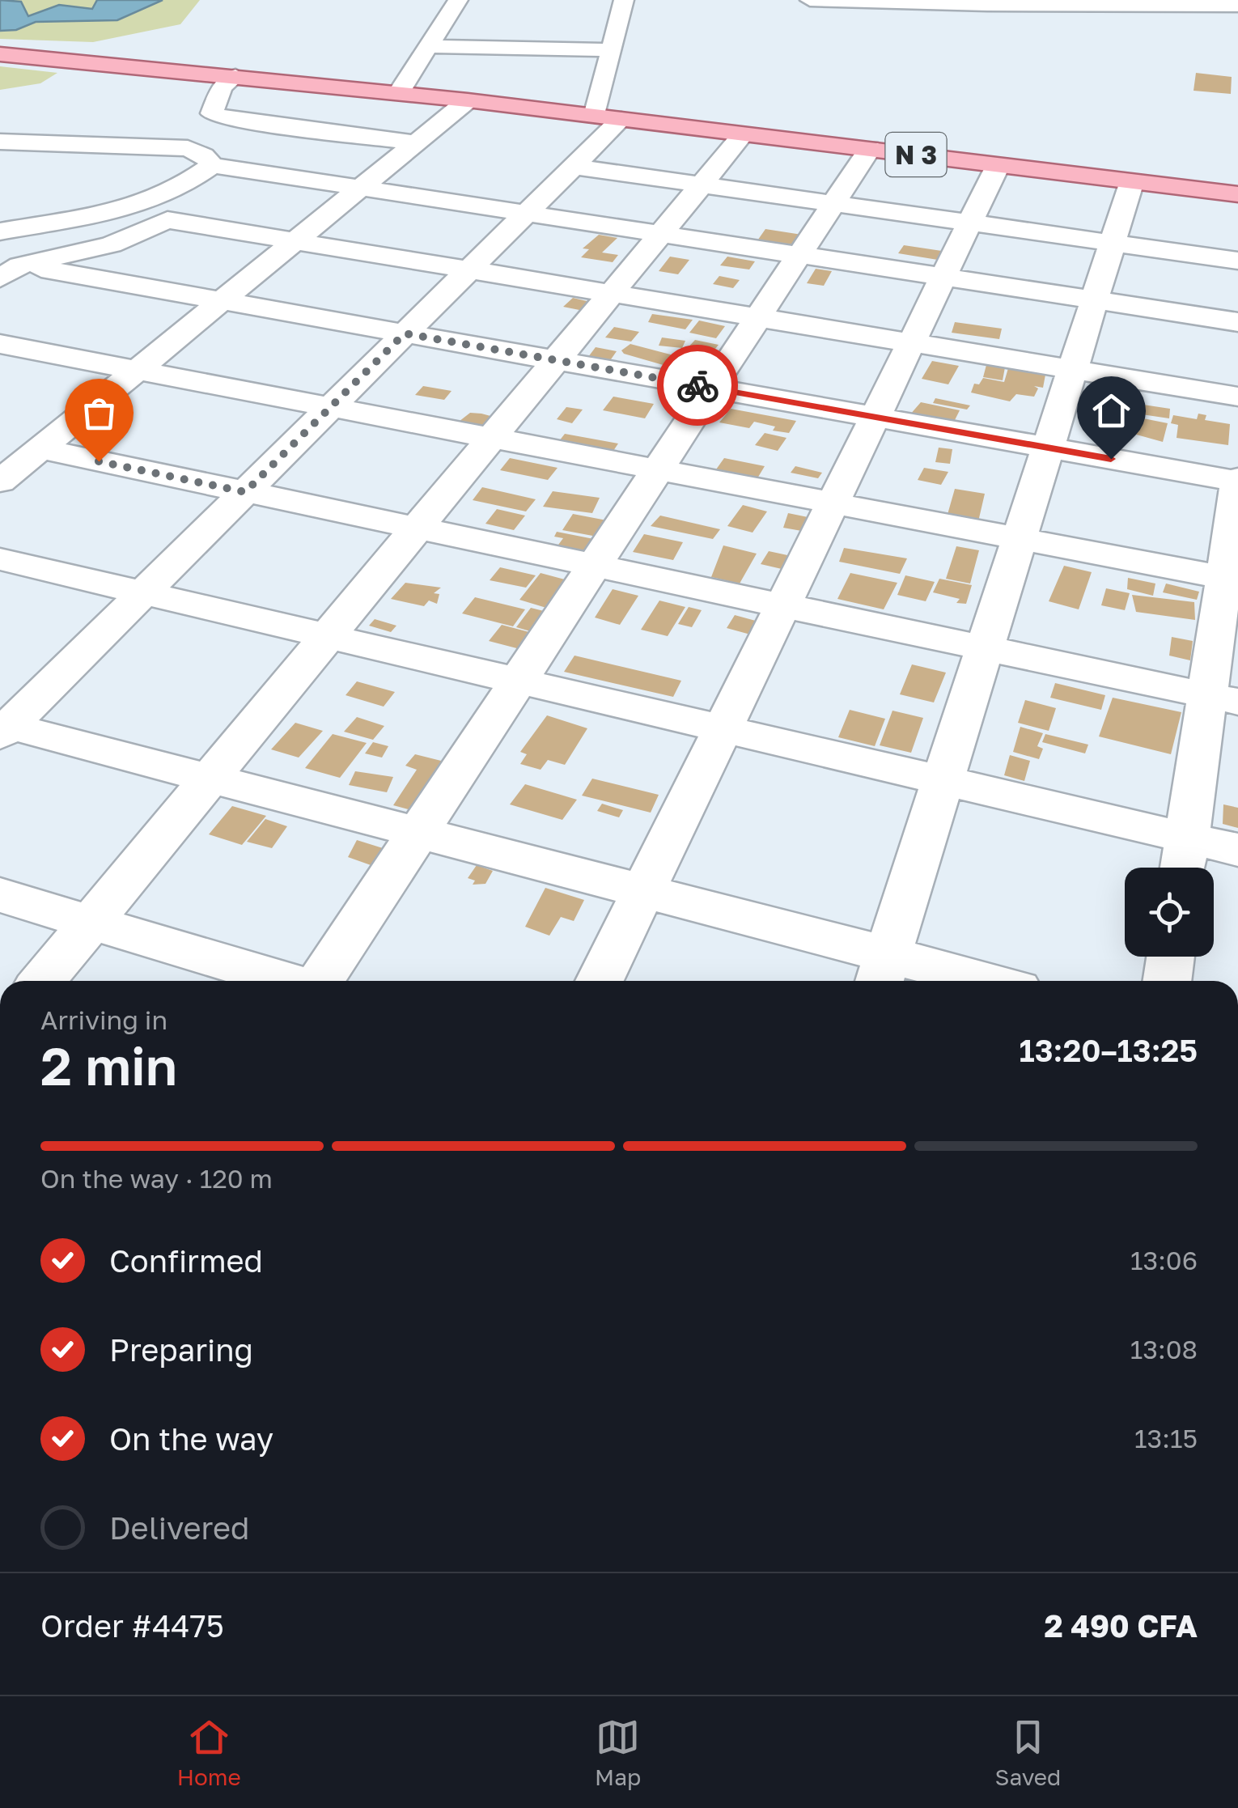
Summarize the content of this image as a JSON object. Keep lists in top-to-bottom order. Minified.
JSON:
{"streets":{"main road":["N 3"]},"page":{"heading":["2 min","Arriving in","13:20–13:25"],"panel":["Order #4475","2 490 CFA"],"bar":"On the way · 120 m","list":[["Confirmed","13:06"],["Preparing","13:08"],["On the way","13:15"],"Delivered"],"tabs":["Home","Map","Saved"]}}
